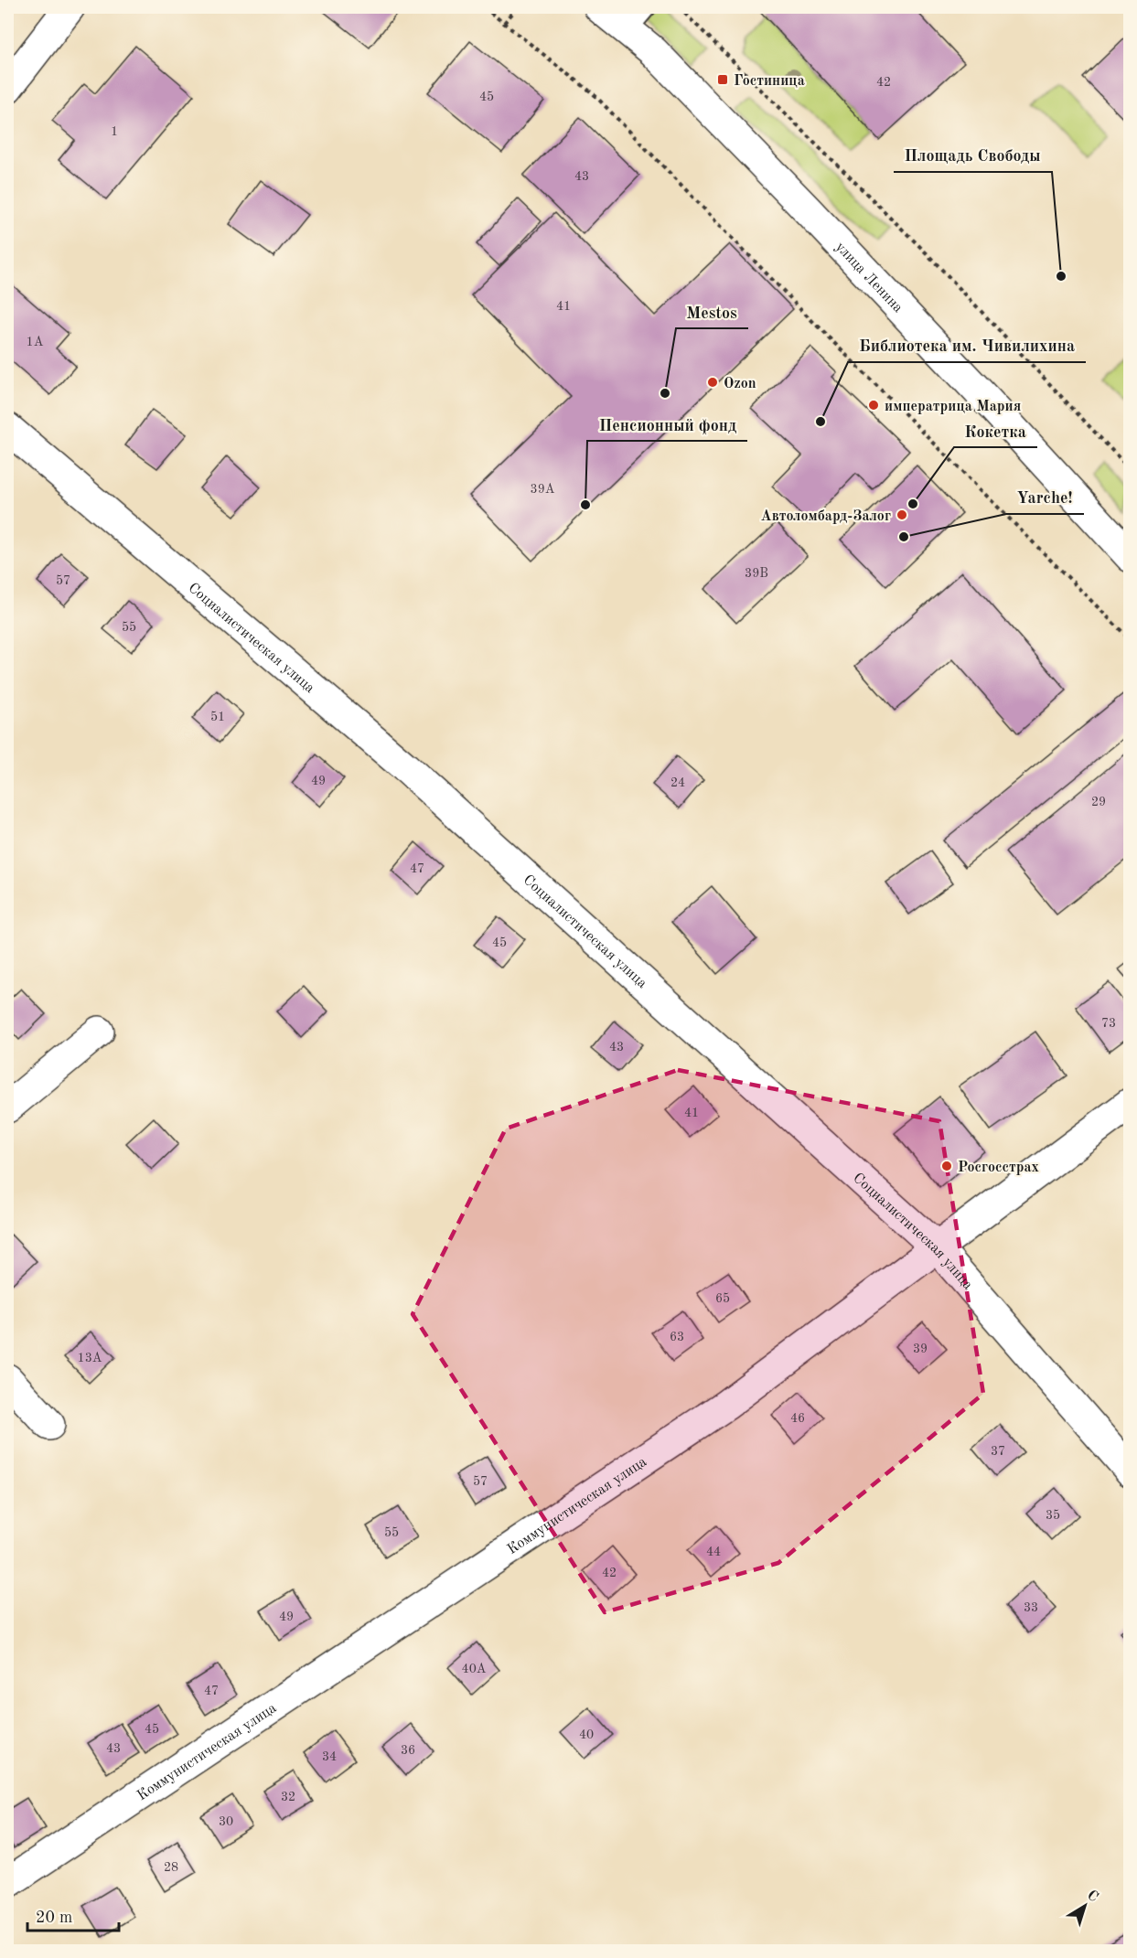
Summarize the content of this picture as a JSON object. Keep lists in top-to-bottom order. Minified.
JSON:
{"streets":{"street":["улица Ленина","Социалистическая улица","Коммунистическая улица"]},"crossings":[["Социалистическая улица","Коммунистическая улица"]],"places":{"transit":["Гостиница"],"other":["Площадь Свободы","Ozon","Mestos","императрица Мария","Библиотека им. Чивилихина","Кокетка","Пенсионный фонд","Автоломбард-Залог","Yarche!","Росгосстрах"]},"house_numbers":["42","45","1","43","41","1А","39А","39В","57","55","51","49","24","29","47","45","73","43","41","65","63","39","13А","46","37","57","35","55","44","42","33","49","40А","47","45","40","43","36","34","32","30","28"],"scale_bar":"20 m","north":"top right"}
